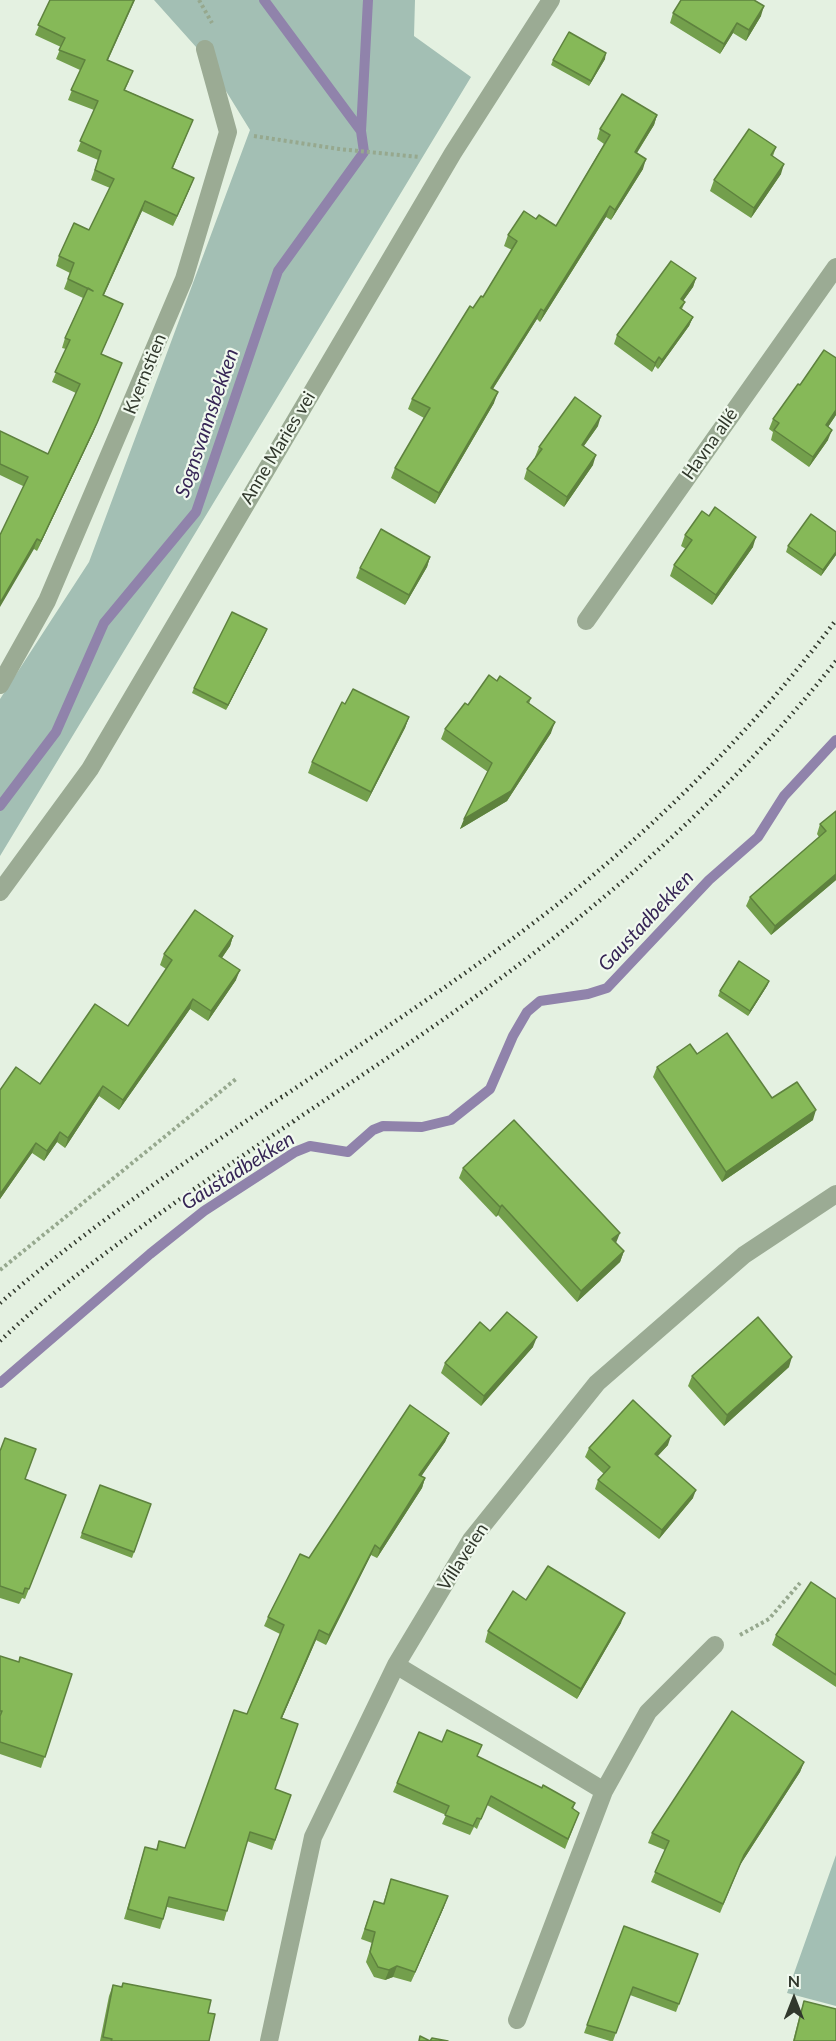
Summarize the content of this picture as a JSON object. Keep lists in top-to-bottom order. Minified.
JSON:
{"streets":{"street":["Kvernstien","Havna allé","Anne Maries vei","Villaveien"]},"water":["Sognsvannsbekken","Gaustadbekken"],"north":"top"}
